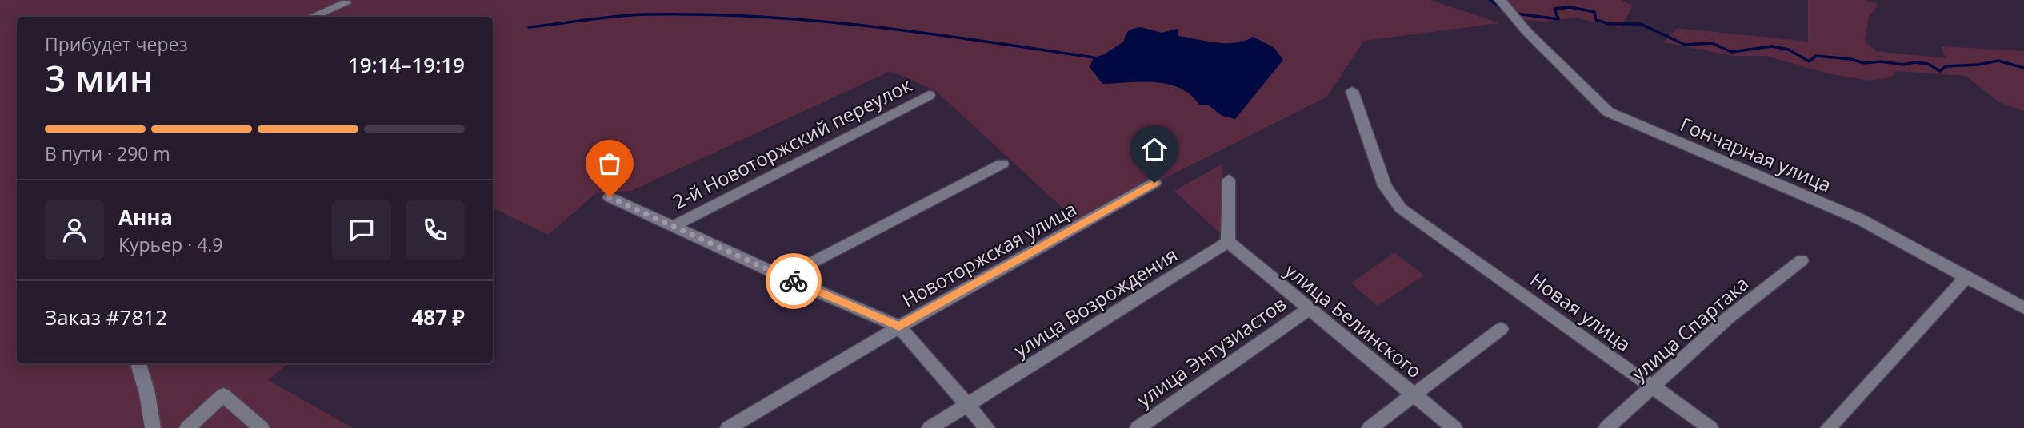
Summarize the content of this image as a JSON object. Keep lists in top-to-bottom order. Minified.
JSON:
{"streets":{"street":["2-й Новоторжский переулок","Гончарная улица","Новоторжская улица","улица Возрождения","Новая улица","улица Белинского","улица Спартака","улица Энтузиастов"]},"crossings":[["улица Возрождения","улица Белинского"],["Новая улица","улица Спартака"],["улица Белинского","улица Энтузиастов"]],"page":{"heading":["3 мин","Прибудет через","19:14–19:19"],"panel":["Анна","Курьер · 4.9","Заказ #7812","487 ₽"],"bar":"В пути · 290 m"}}
